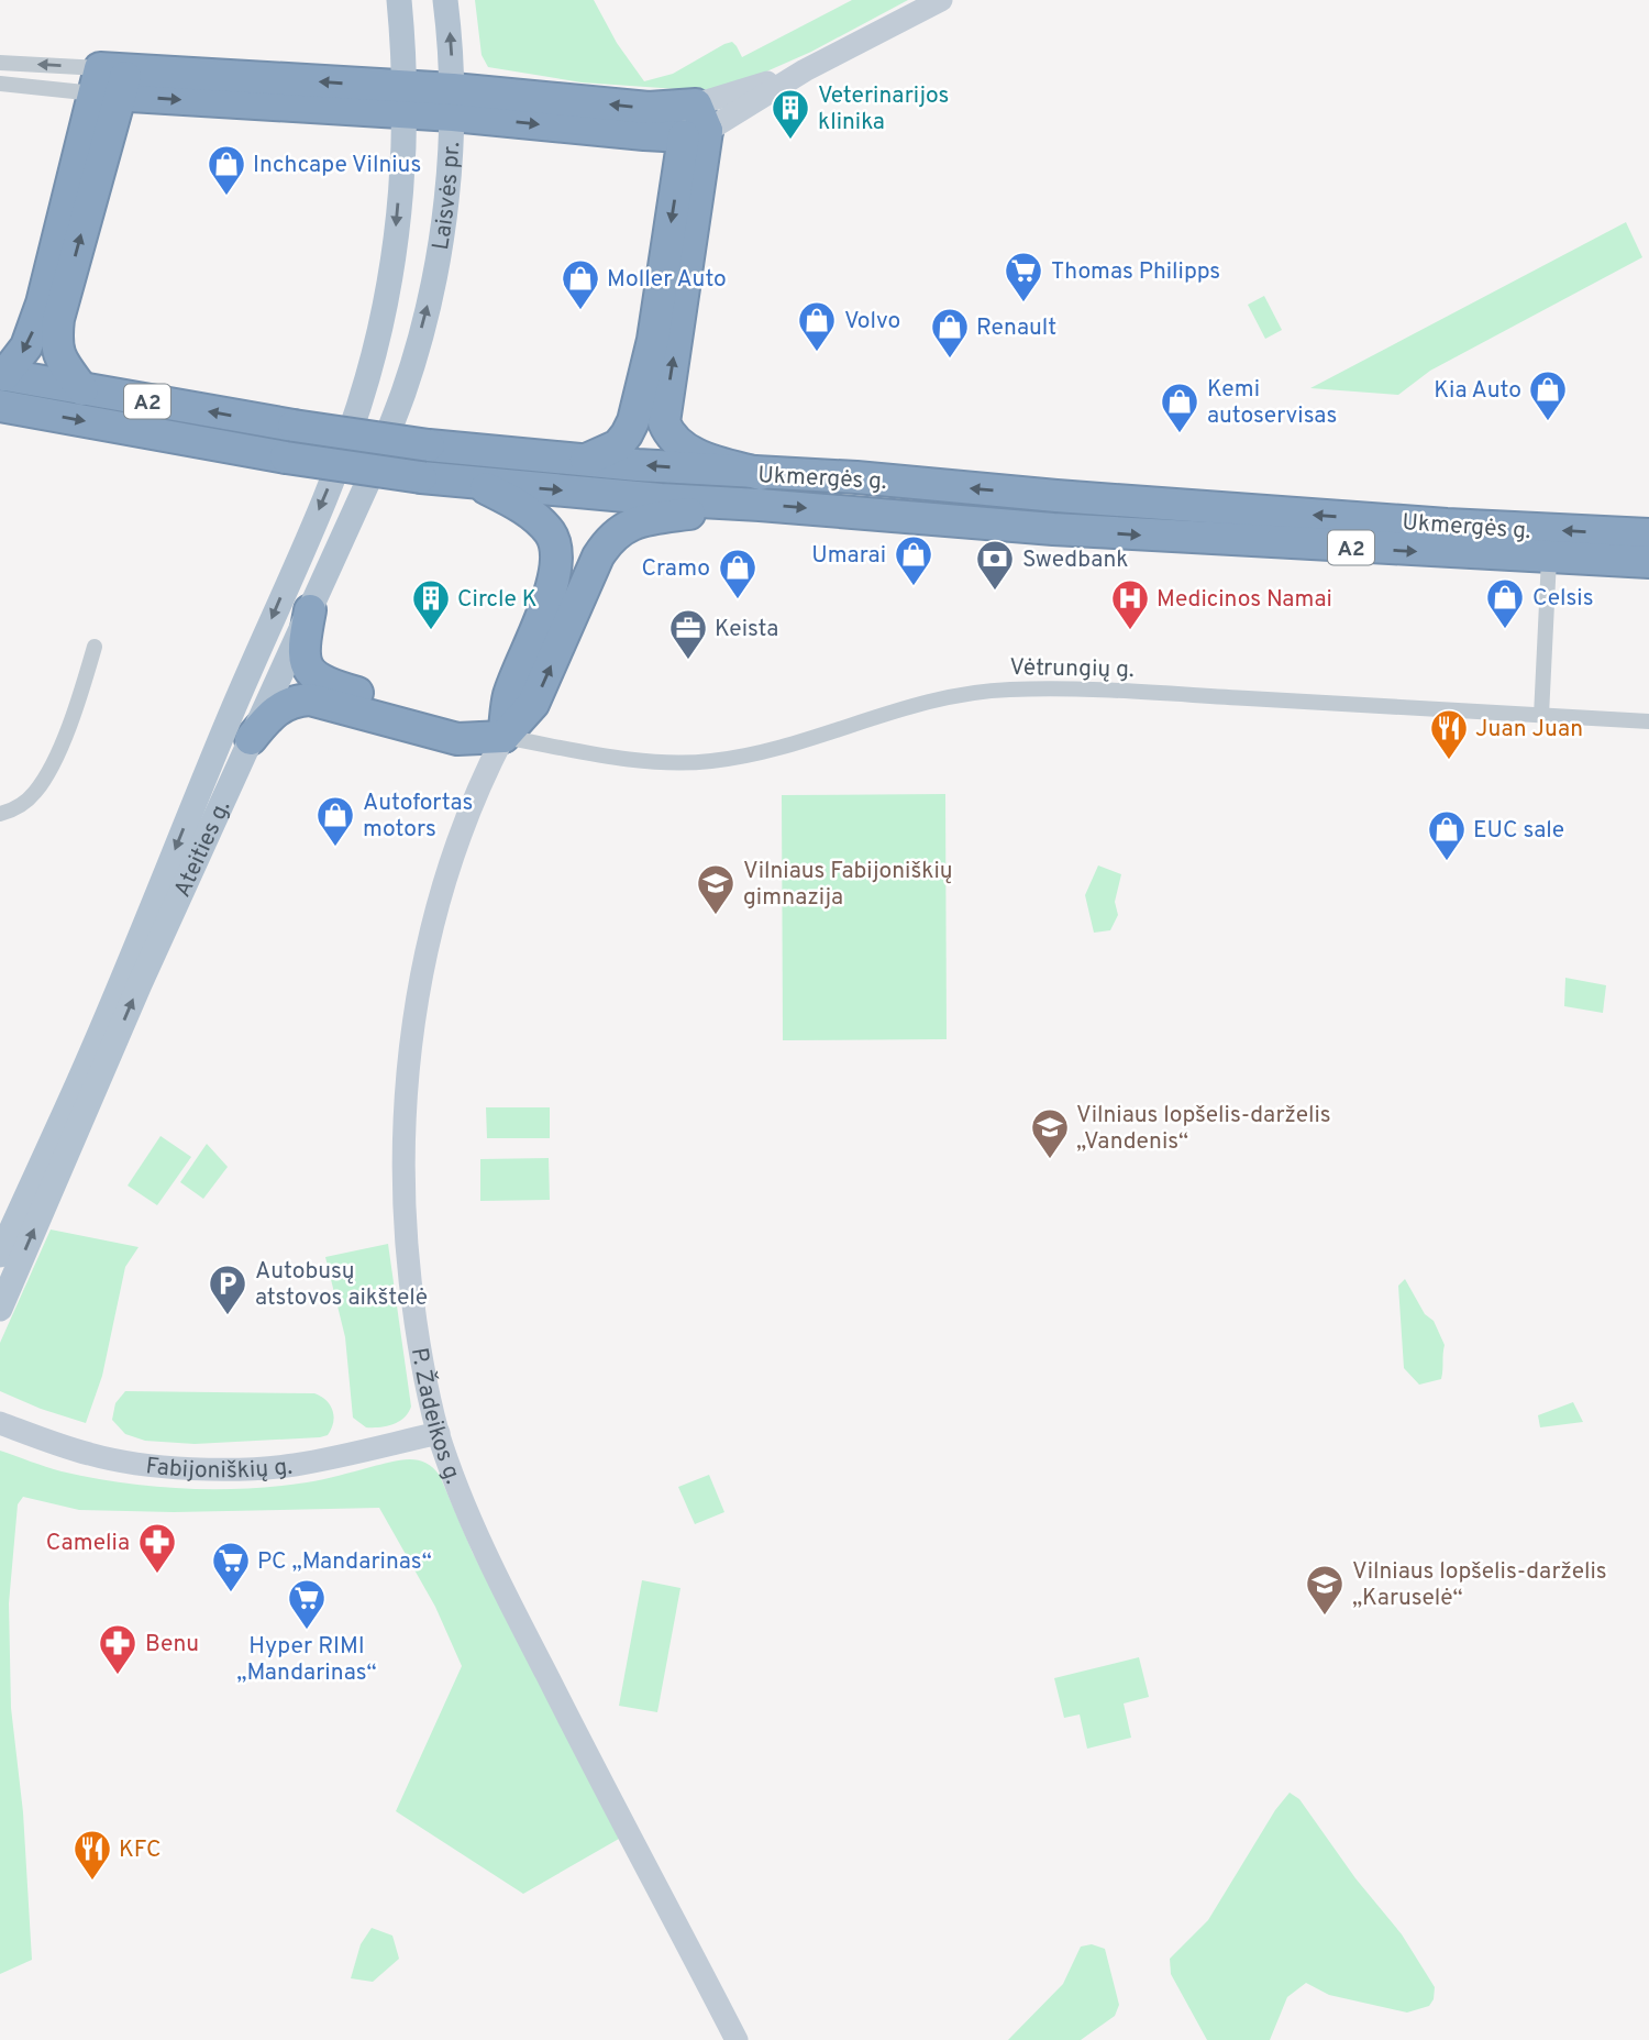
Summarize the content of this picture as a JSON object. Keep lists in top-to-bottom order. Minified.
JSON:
{"streets":{"highway":["A2","Ukmergės g."],"main road":["Laisvės pr.","Ateities g."],"street":["Vėtrungių g.","P. Žadeikos g.","Fabijoniškių g."]},"crossings":[["Laisvės pr.","Ateities g."],["Vėtrungių g.","P. Žadeikos g."],["P. Žadeikos g.","Fabijoniškių g."]],"places":{"building":["Veterinarijos klinika","Circle K"],"shop":["Inchcape Vilnius","Moller Auto","Volvo","Renault","Kia Auto","Kemi autoservisas","Umarai","Cramo","Celsis","Autofortas motors","EUC sale"],"supermarket":["Thomas Philipps","PC „Mandarinas“","Hyper RIMI „Mandarinas“"],"bank":["Swedbank"],"hospital":["Medicinos Namai"],"office":["Keista"],"restaurant":["Juan Juan","KFC"],"school or university":["Vilniaus Fabijoniškių gimnazija","Vilniaus lopšelis-darželis „Vandenis“","Vilniaus lopšelis-darželis „Karuselė“"],"parking":["Autobusų atstovos aikštelė"],"pharmacy":["Camelia","Benu"]}}
